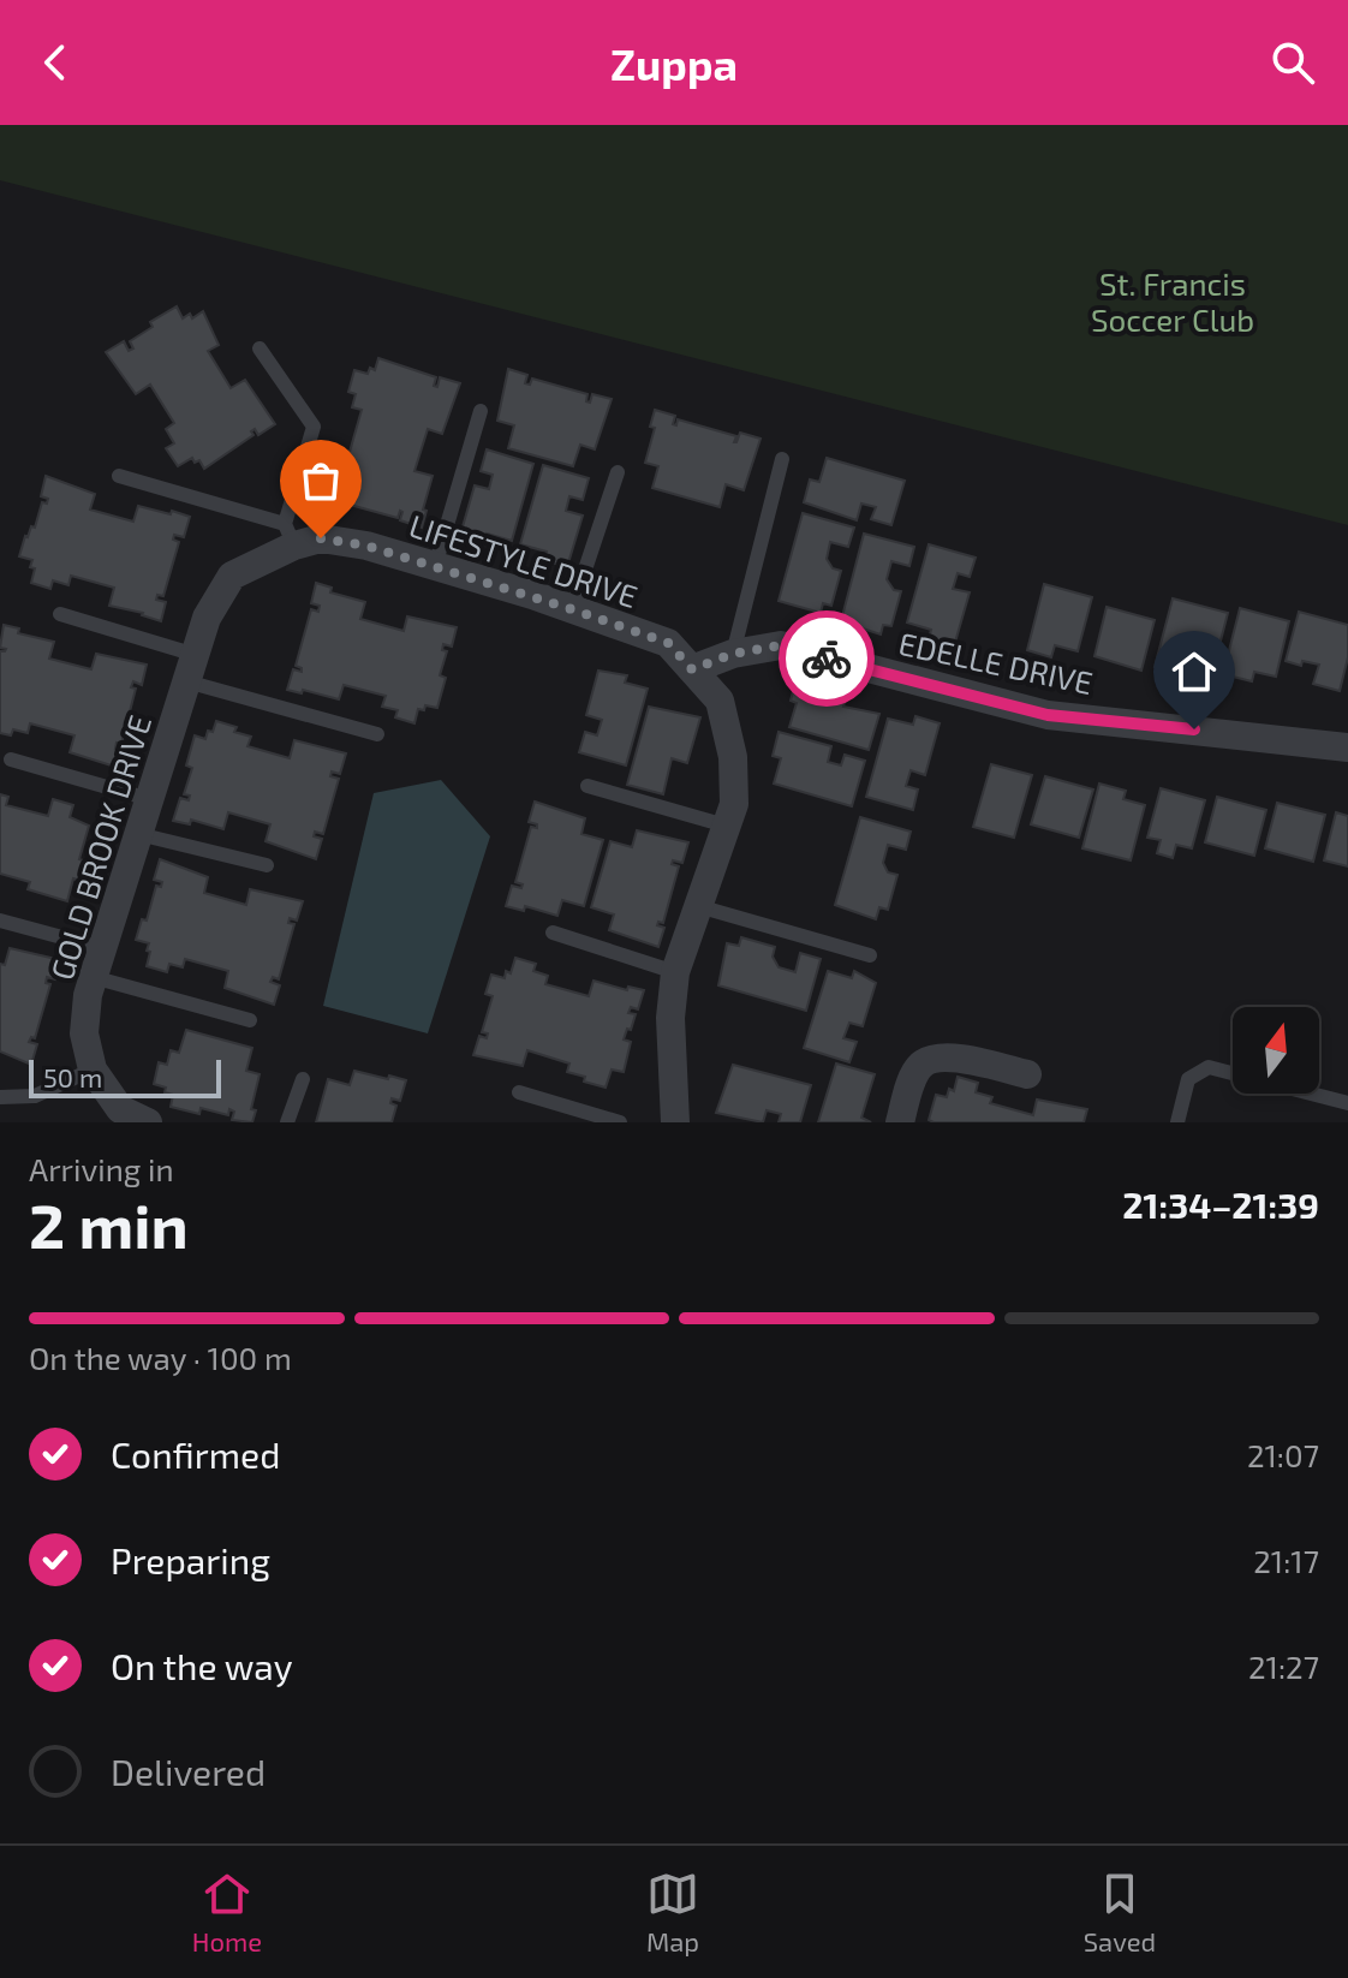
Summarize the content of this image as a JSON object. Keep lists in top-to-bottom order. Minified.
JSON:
{"streets":{"street":["LIFESTYLE DRIVE","EDELLE DRIVE","GOLD BROOK DRIVE"]},"crossings":[["LIFESTYLE DRIVE","EDELLE DRIVE"],["LIFESTYLE DRIVE","GOLD BROOK DRIVE"]],"parks":["St. Francis Soccer Club"],"scale_bar":"50 m","north":"top","page":{"header":"Zuppa","scale":"50 m","heading":["2 min","Arriving in","21:34–21:39"],"bar":"On the way · 100 m","list":[["Confirmed","21:07"],["Preparing","21:17"],["On the way","21:27"],"Delivered"],"tabs":["Home","Map","Saved"]}}
